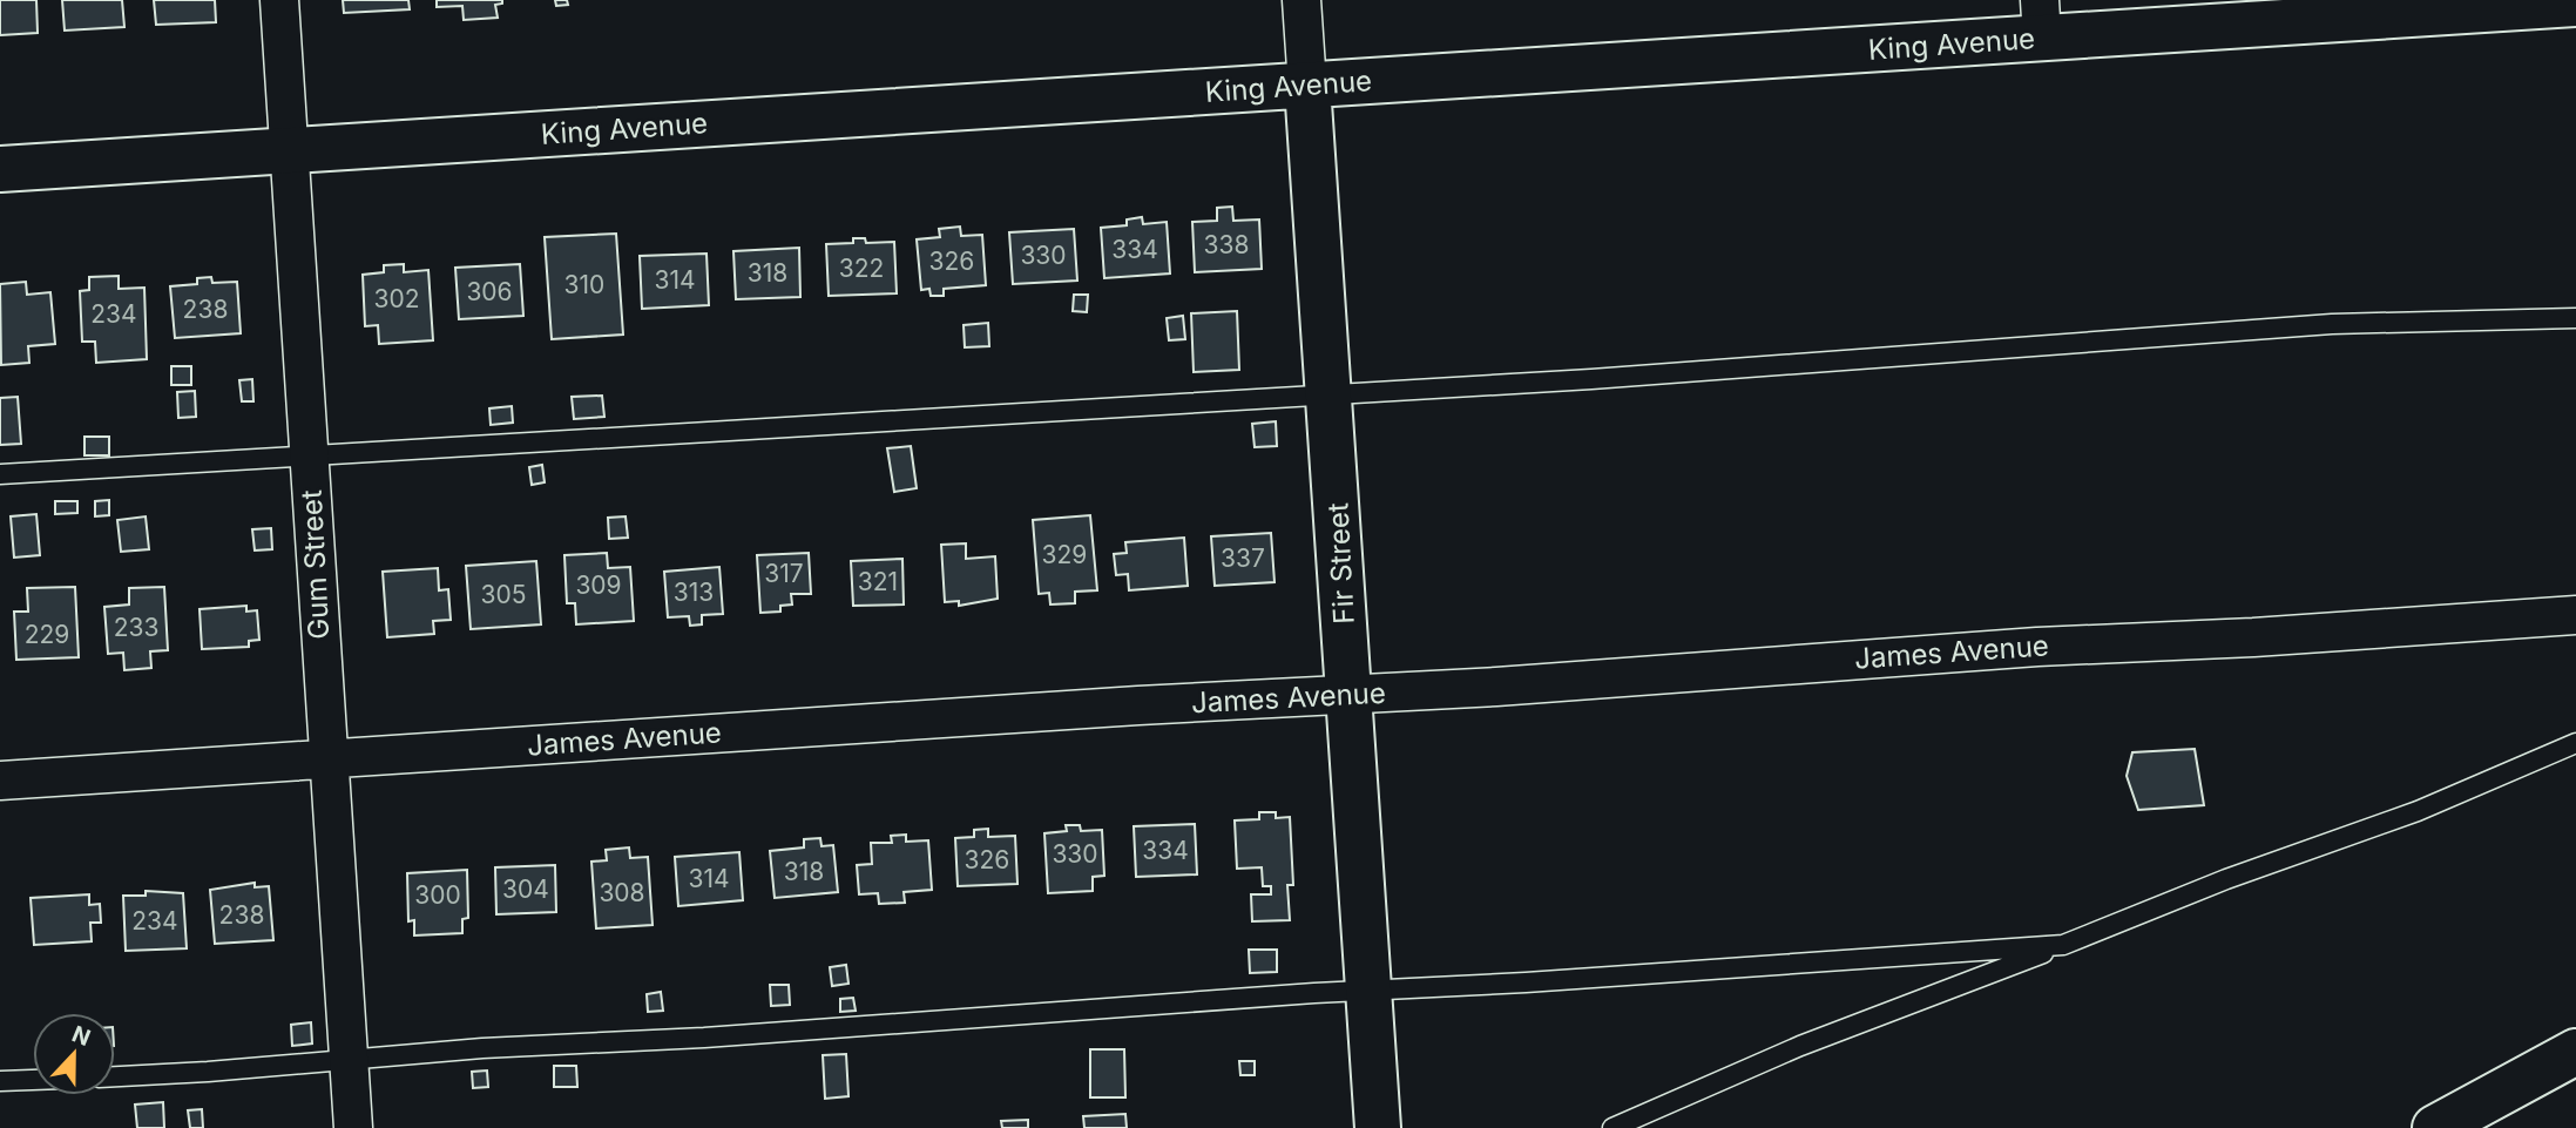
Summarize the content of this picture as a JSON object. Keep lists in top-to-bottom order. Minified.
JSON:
{"streets":{"street":["King Avenue","Fir Street","Gum Street","James Avenue"]},"crossings":[["King Avenue","Fir Street"],["King Avenue","Gum Street"],["Fir Street","James Avenue"],["Gum Street","James Avenue"]],"house_numbers":["338","334","330","326","322","318","314","310","306","302","238","234","329","337","317","321","309","313","305","233","229","334","330","326","318","314","304","308","300","238","234"],"north":"top"}
